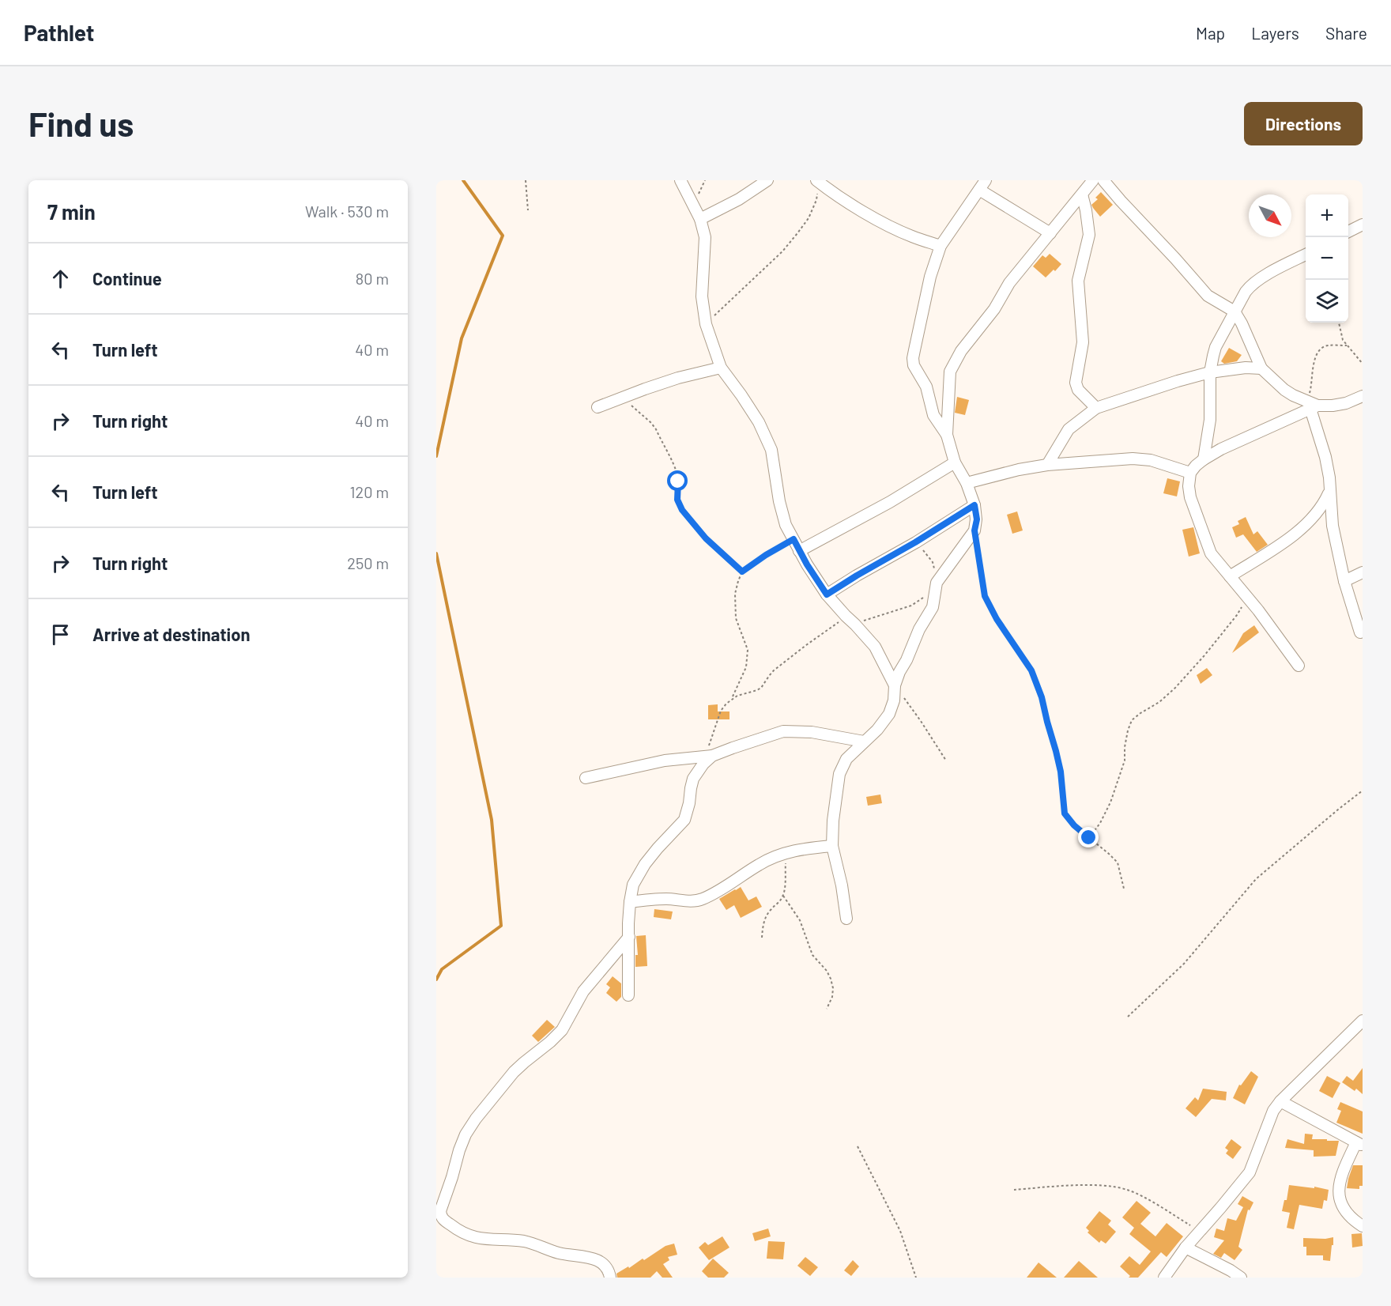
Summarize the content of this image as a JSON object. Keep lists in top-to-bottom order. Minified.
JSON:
{"north":"bottom right","page":{"header":"Pathlet","nav":["Map","Layers","Share"],"buttons":"Directions","title":"Find us","heading":["7 min","Walk · 530 m"],"map_buttons":["+","−"],"list":[["Continue","80 m"],["Turn left","40 m"],["Turn right","40 m"],["Turn left","120 m"],["Turn right","250 m"],"Arrive at destination"]}}
